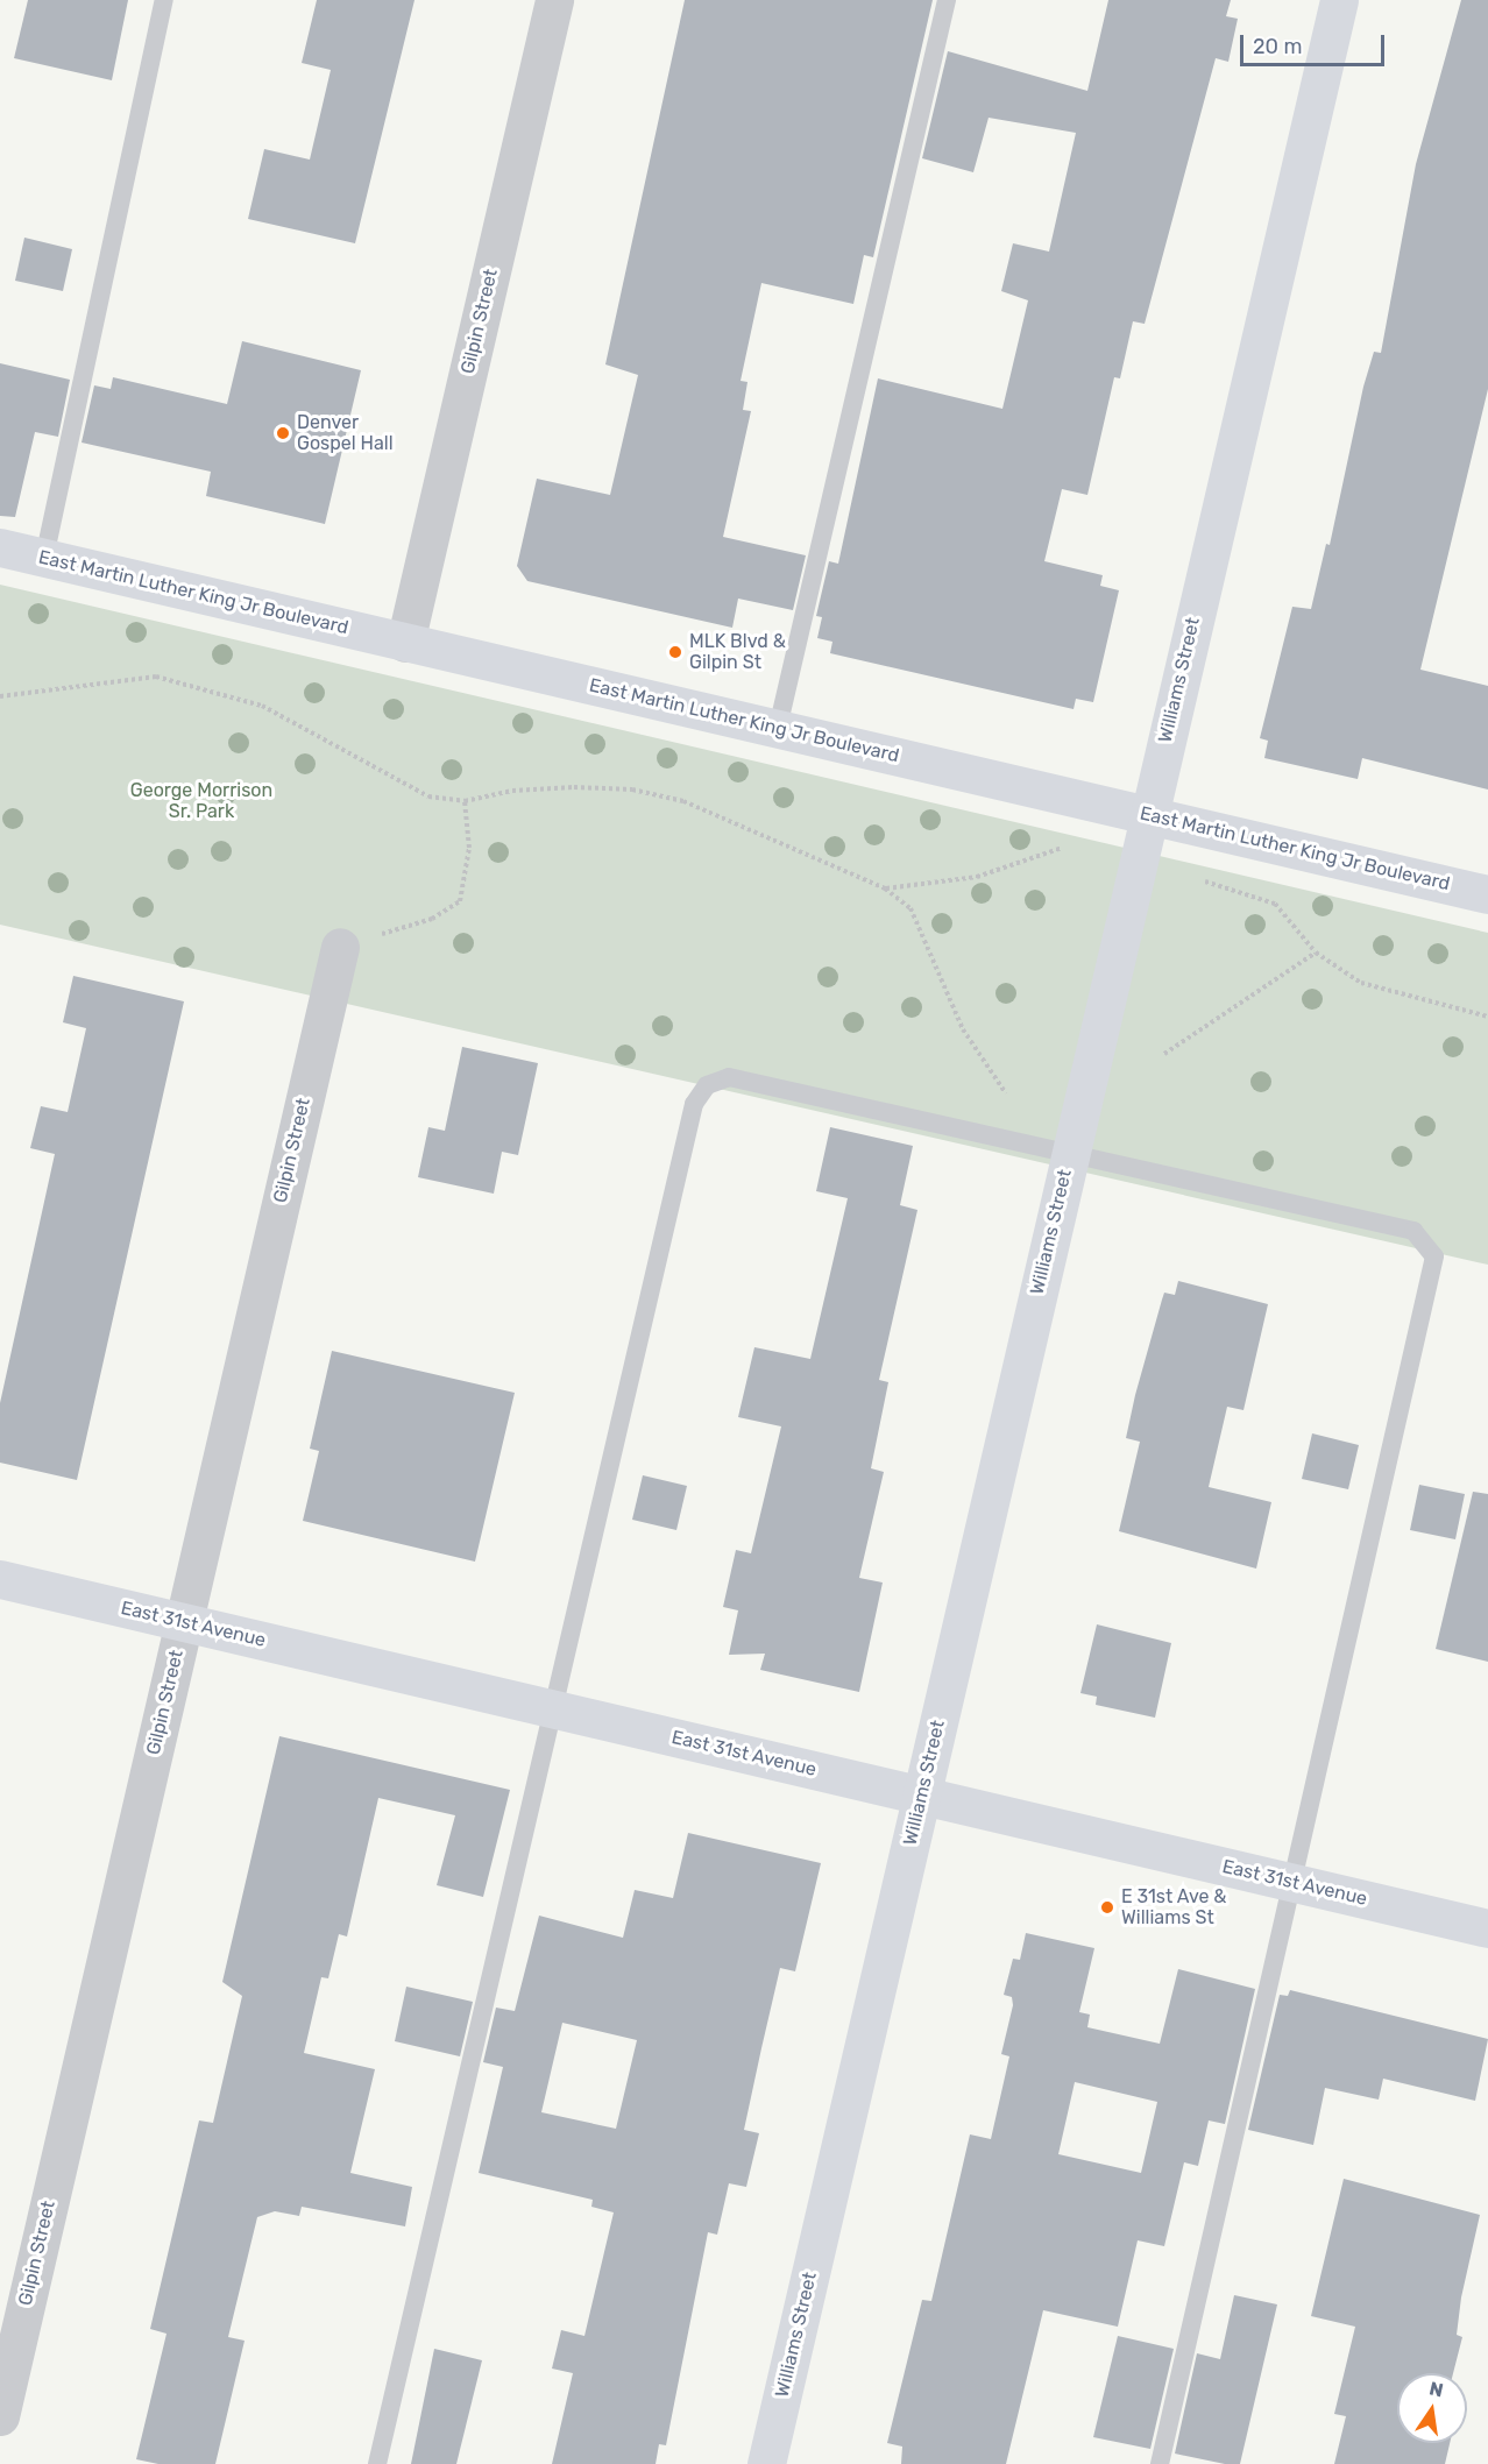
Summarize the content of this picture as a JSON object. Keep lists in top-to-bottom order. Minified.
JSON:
{"streets":{"main road":["East Martin Luther King Jr Boulevard","Williams Street","East 31st Avenue"],"street":["Gilpin Street"]},"crossings":[["Gilpin Street","East Martin Luther King Jr Boulevard"],["Gilpin Street","East 31st Avenue"],["East Martin Luther King Jr Boulevard","Williams Street"],["Williams Street","East 31st Avenue"]],"parks":["George Morrison Sr. Park"],"places":["Denver Gospel Hall","MLK Blvd & Gilpin St","E 31st Ave & Williams St"],"scale_bar":"20 m","north":"top"}
